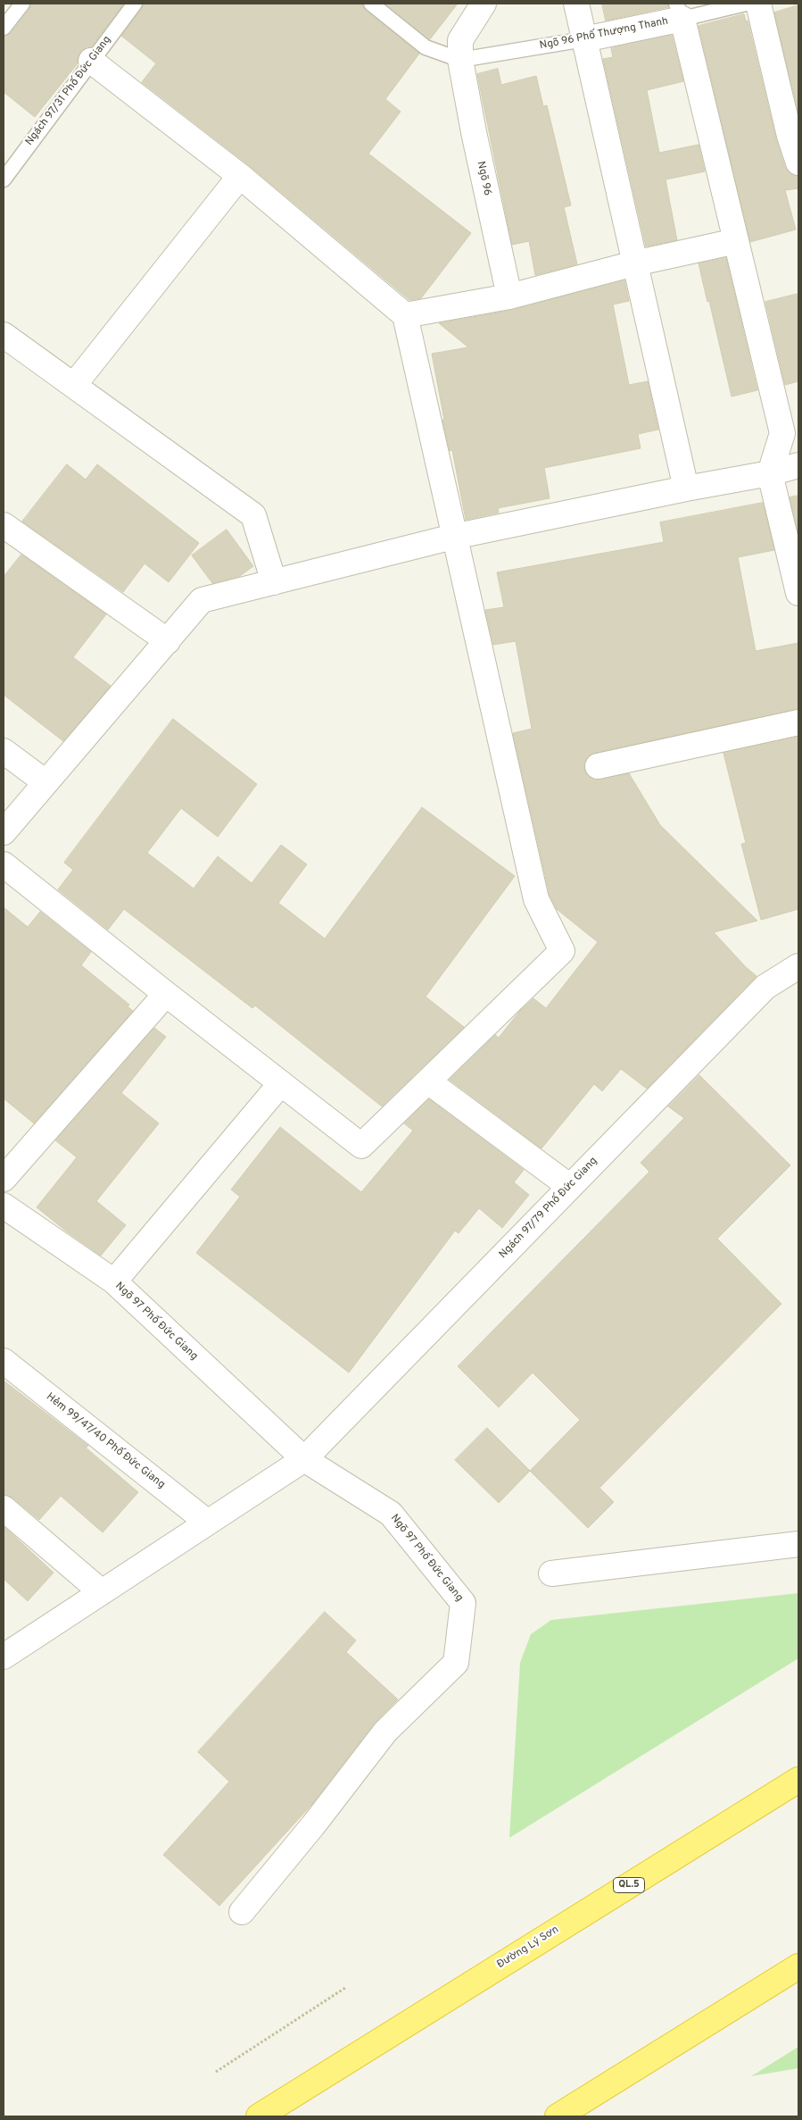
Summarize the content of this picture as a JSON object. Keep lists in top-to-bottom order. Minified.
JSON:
{"streets":{"highway":["QL.5","Đường Lý Sơn"],"street":["Ngõ 96 Phố Thượng Thanh","Ngõ 96","Ngách 97/79 Phố Đức Giang","Ngõ 97 Phố Đức Giang","Hẻm 99/47/40 Phố Đức Giang"],"lane":["Ngách 97/31 Phố Đức Giang"]},"crossings":[["Ngõ 96 Phố Thượng Thanh","Ngõ 96"],["Ngách 97/79 Phố Đức Giang","Ngõ 97 Phố Đức Giang"],["Ngách 97/79 Phố Đức Giang","Hẻm 99/47/40 Phố Đức Giang"]]}
